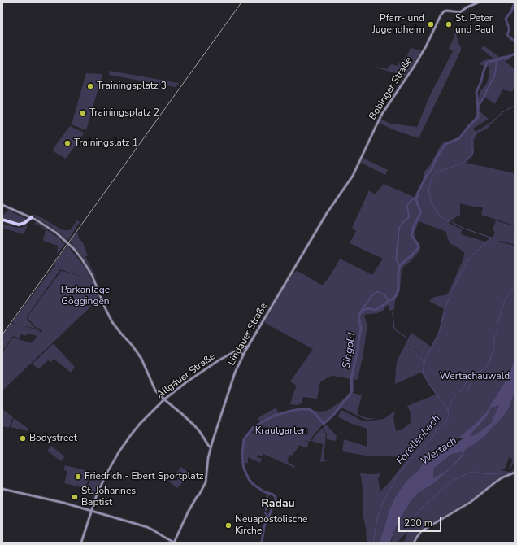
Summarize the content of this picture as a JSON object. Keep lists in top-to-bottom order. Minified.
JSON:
{"streets":{"main road":["Bobinger Straße","Lindauer Straße","Allgäuer Straße"]},"crossings":[["Bobinger Straße","Lindauer Straße"],["Lindauer Straße","Allgäuer Straße"]],"districts":["Radau"],"water":["Singold","Forellenbach","Wertach"],"parks":["Parkanlage Göggingen","Wertachauwald","Krautgarten"],"places":["Pfarr- und Jugendheim","St. Peter und Paul","Trainingsplatz 3","Trainingsplatz 2","Trainingslatz 1","Bodystreet","Friedrich - Ebert Sportplatz","St. Johannes Baptist","Neuapostolische Kirche"],"scale_bar":"200 m"}
